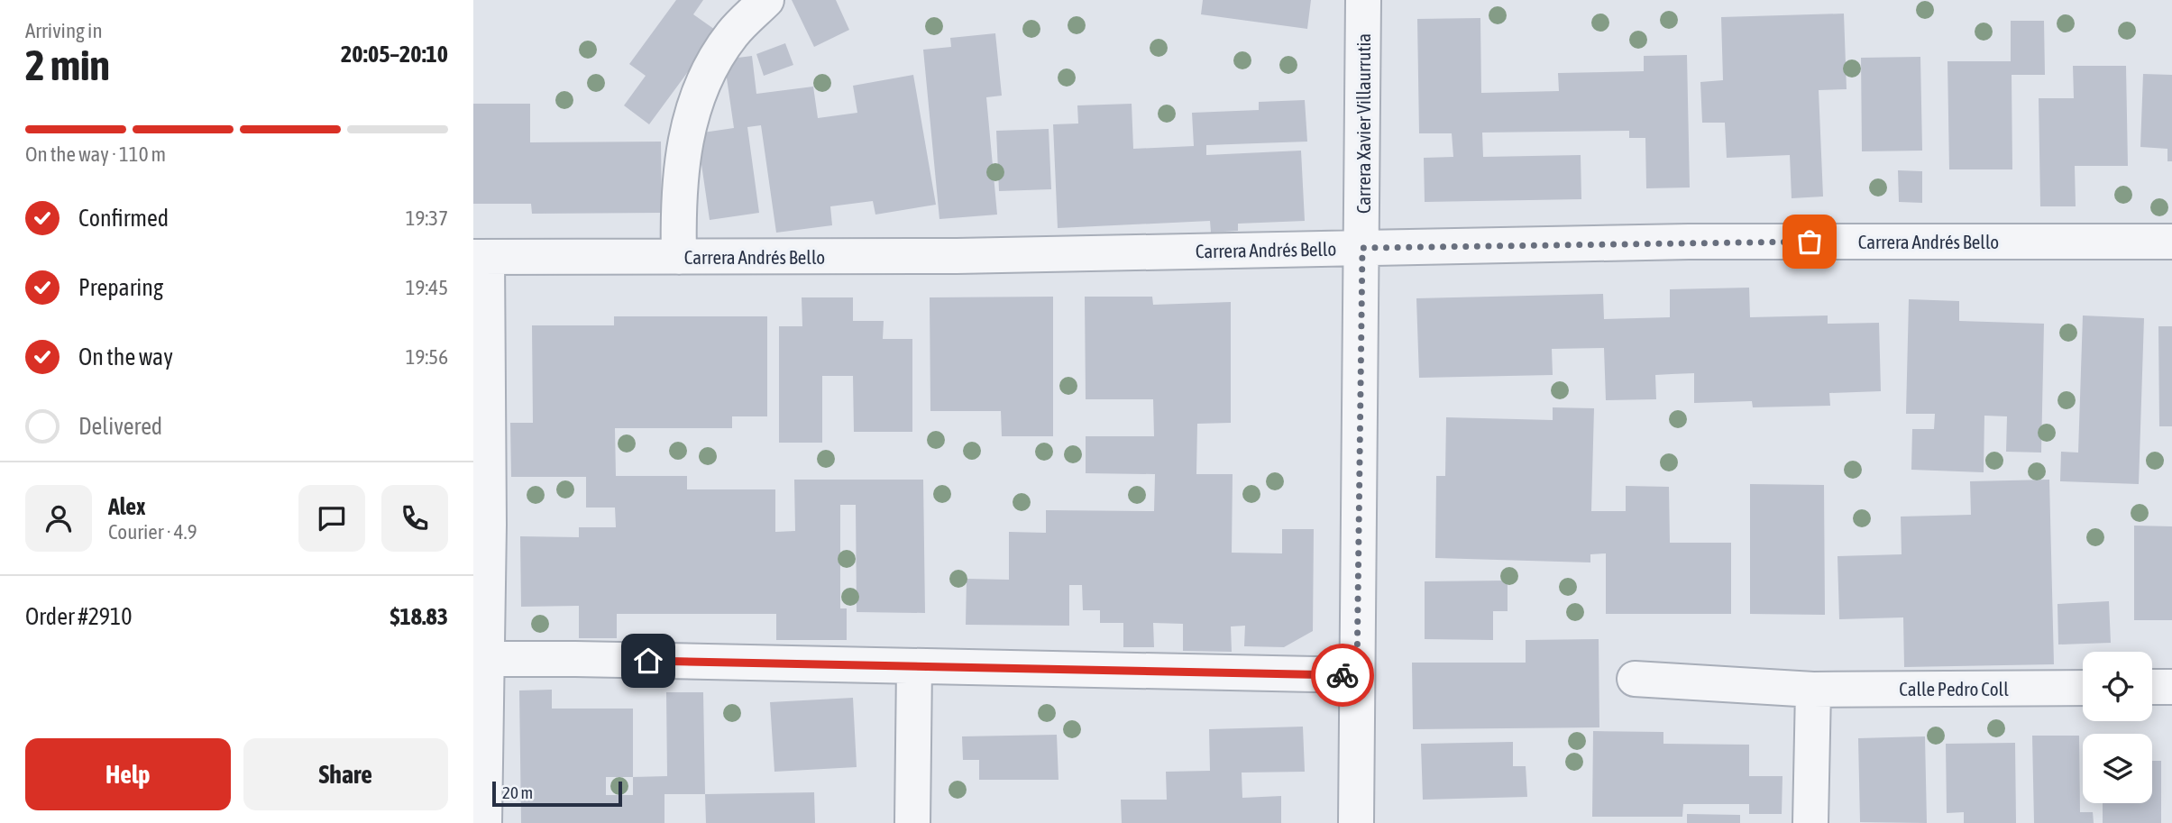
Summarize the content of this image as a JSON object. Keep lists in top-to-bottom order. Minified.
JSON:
{"streets":{"street":["Carrera Xavier Villaurrutia","Carrera Andrés Bello","Calle Pedro Coll"]},"crossings":[["Carrera Xavier Villaurrutia","Carrera Andrés Bello"]],"scale_bar":"20 m","page":{"heading":["2 min","Arriving in","20:05–20:10"],"panel":["Alex","Courier · 4.9","Order #2910","$18.83"],"bar":"On the way · 110 m","list":[["Confirmed","19:37"],["Preparing","19:45"],["On the way","19:56"],"Delivered"],"buttons":["Help","Share"],"scale":"20 m"}}
